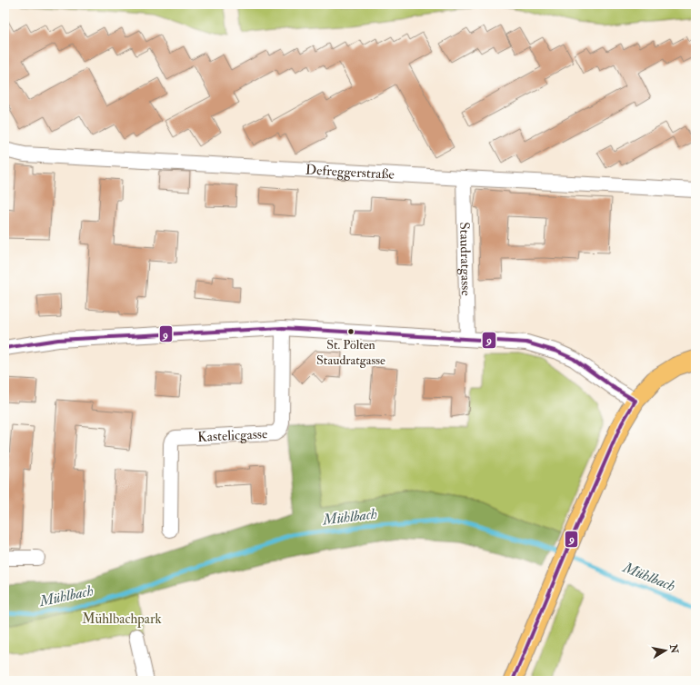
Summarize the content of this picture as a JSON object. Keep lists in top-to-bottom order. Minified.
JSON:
{"streets":{"street":["Defreggerstraße","Staudratgasse","Kastelicgasse"]},"crossings":[["Defreggerstraße","Staudratgasse"]],"water":["Mühlbach"],"parks":["Mühlbachpark"],"places":["St. Pölten Staudratgasse"],"lines":["transit line 9"],"north":"right"}
